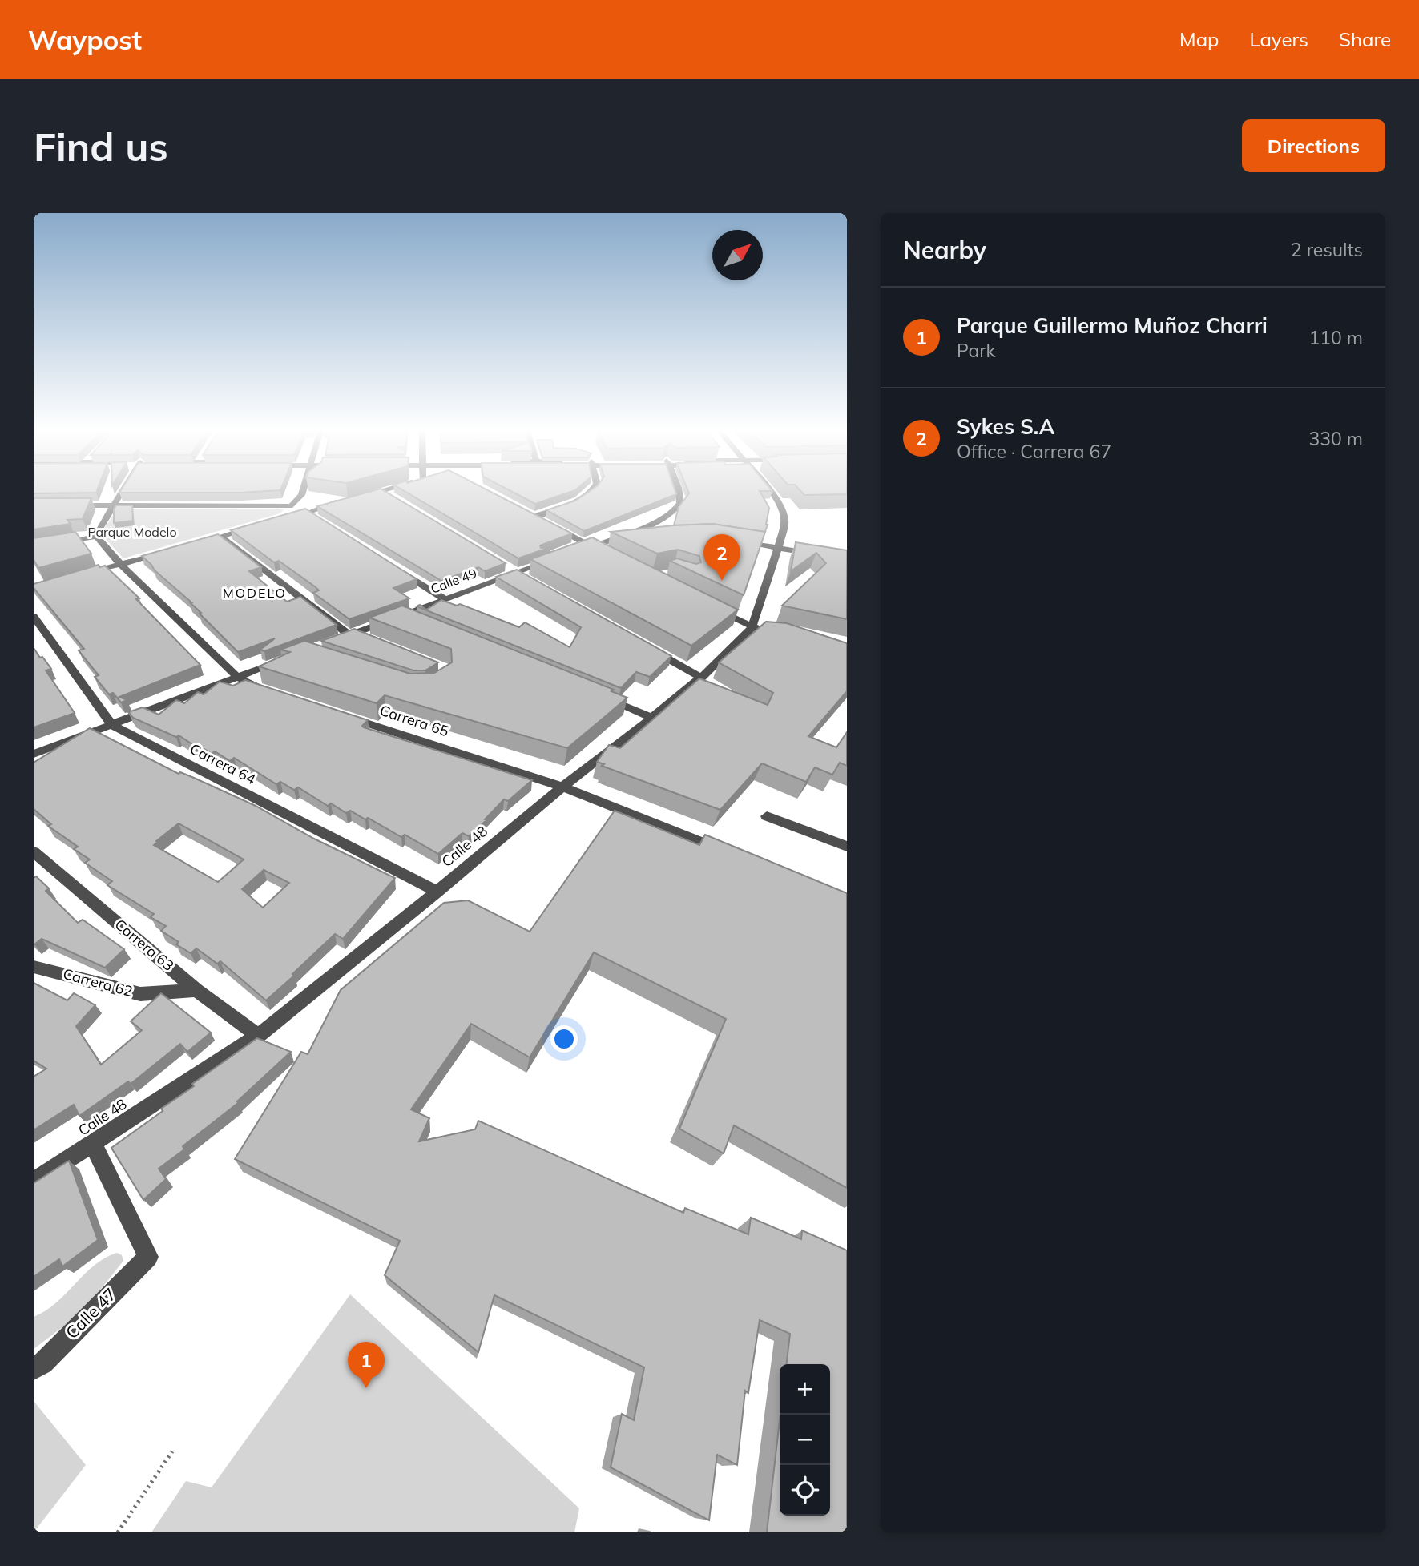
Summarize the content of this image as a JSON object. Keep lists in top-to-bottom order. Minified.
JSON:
{"streets":{"street":["Calle 49","Carrera 65","Carrera 64","Calle 48","Carrera 63","Carrera 62","Calle 47"]},"crossings":[["Carrera 65","Calle 48"],["Carrera 64","Calle 48"],["Calle 48","Carrera 63"],["Calle 48","Calle 47"],["Carrera 63","Carrera 62"]],"districts":["MODELO"],"parks":["Parque Modelo"],"north":"top right","page":{"header":"Waypost","nav":["Map","Layers","Share"],"buttons":"Directions","title":"Find us","heading":["Nearby","2 results"],"list":[{"mark":"1","name":"Parque Guillermo Muñoz Charri","note":"Park","value":"110 m"},{"mark":"2","name":"Sykes S.A","note":"Office · Carrera 67","value":"330 m"}],"pins":["2","1"],"map_buttons":["+","−"]}}
